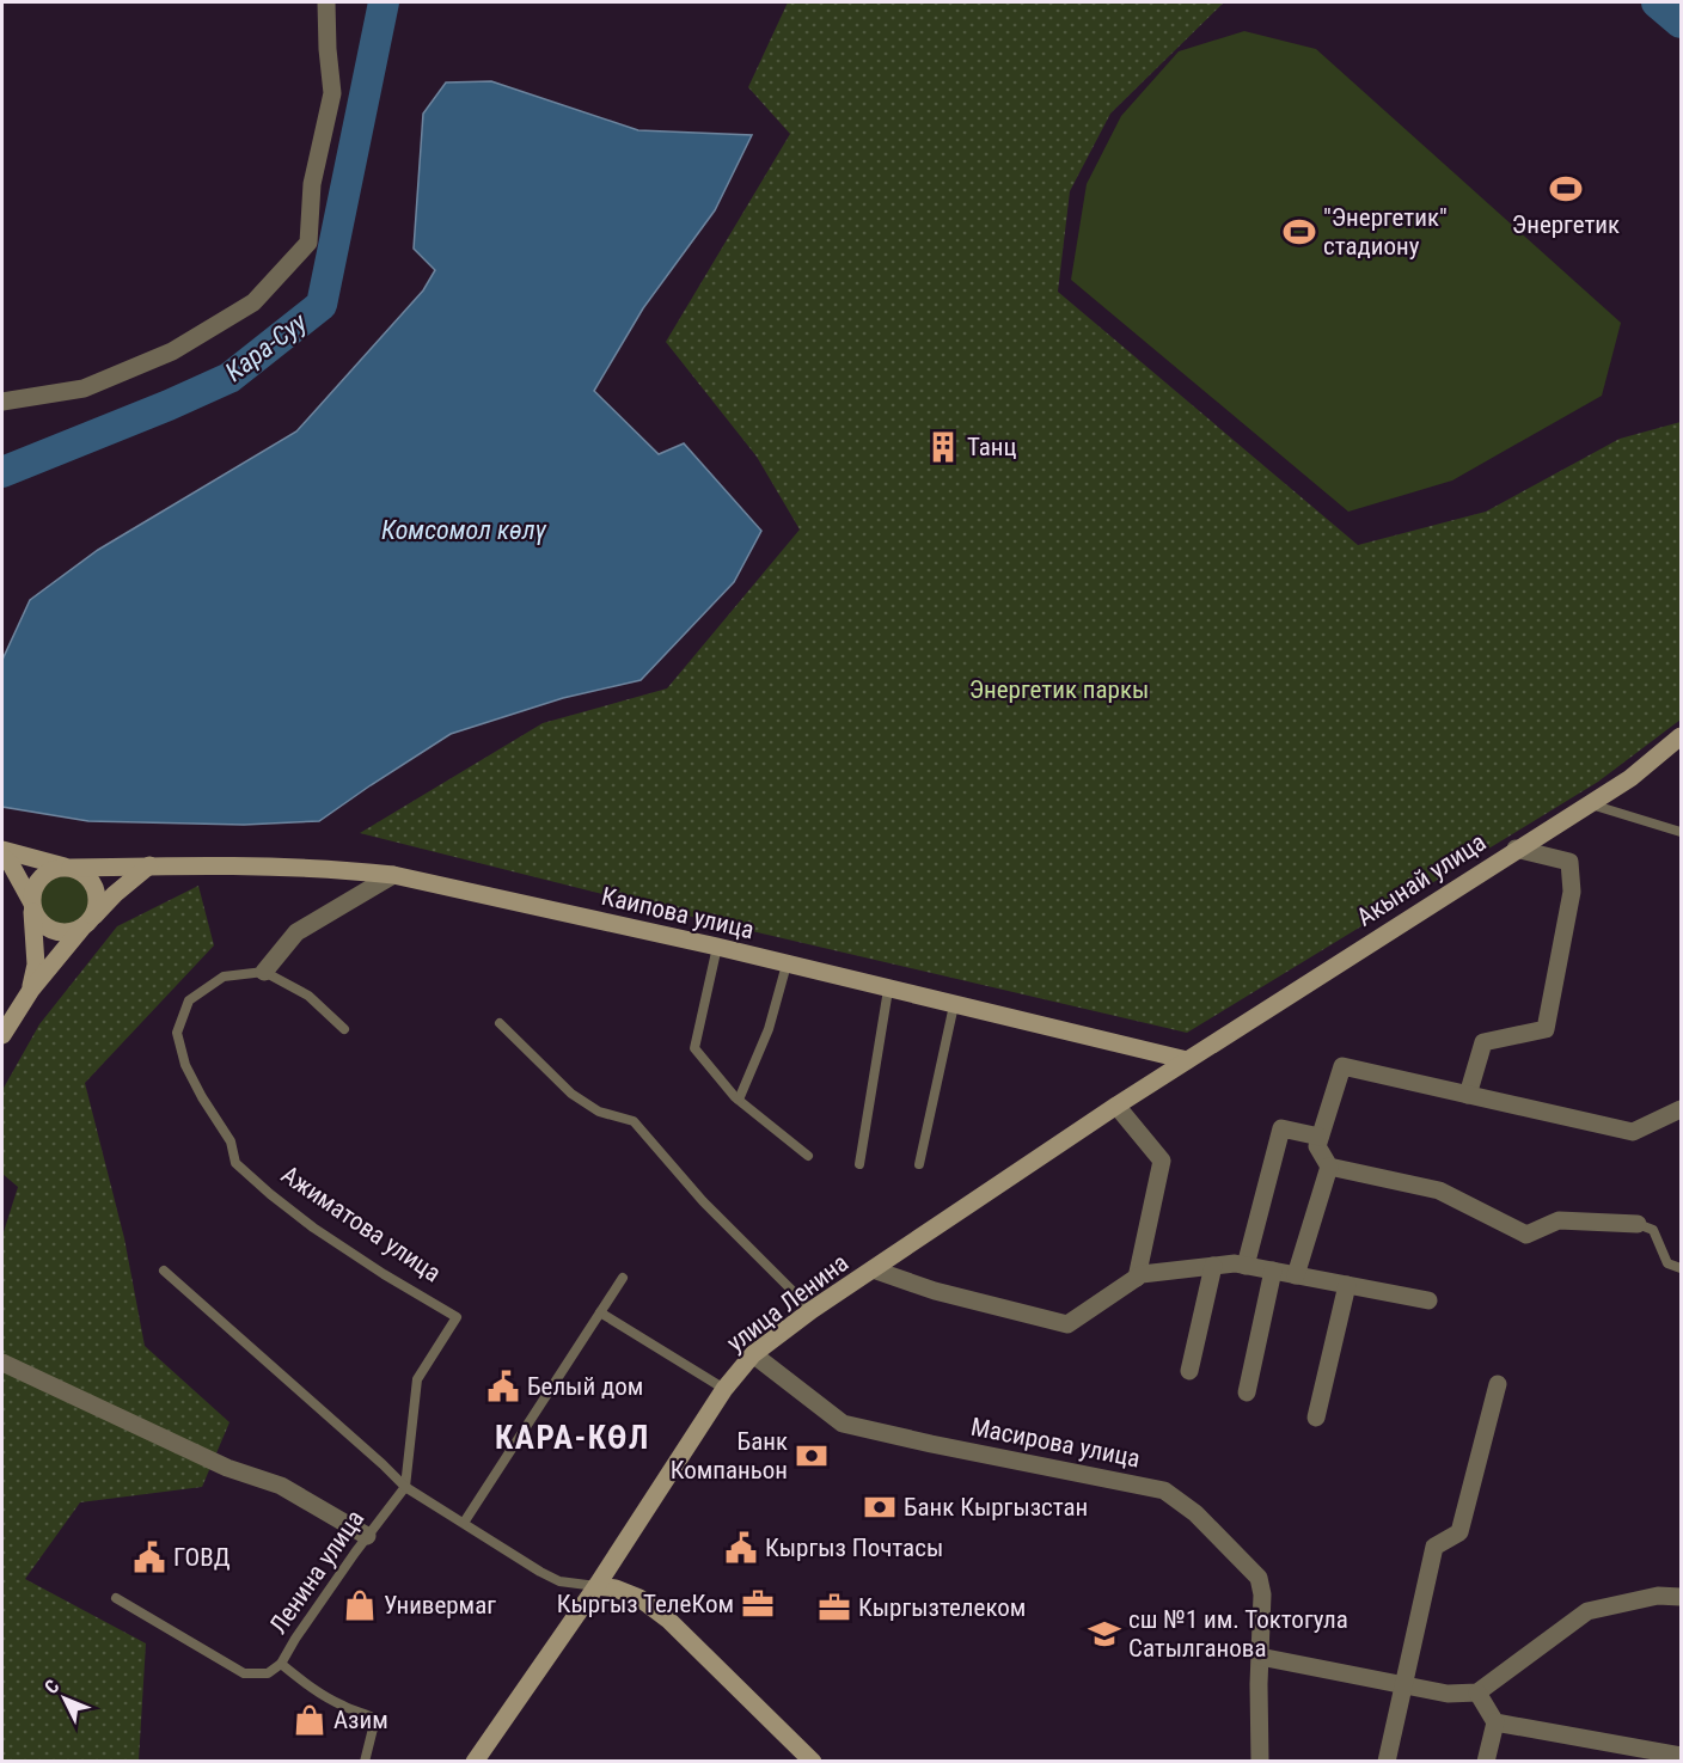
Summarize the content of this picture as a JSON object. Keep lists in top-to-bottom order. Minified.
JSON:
{"streets":{"main road":["Акынай улица","Каипова улица","улица Ленина"],"street":["Масирова улица"],"lane":["Ажиматова улица","Ленина улица"]},"crossings":[["Акынай улица","Каипова улица"],["Акынай улица","улица Ленина"],["Каипова улица","улица Ленина"],["Ажиматова улица","Ленина улица"],["улица Ленина","Масирова улица"]],"districts":["КАРА-КӨЛ"],"water":["Кара-Суу","Комсомол көлү"],"parks":["Энергетик паркы"],"places":{"sports":["Энергетик","\"Энергетик\" стадиону"],"building":["Танц"],"public building":["Белый дом","Кыргыз Почтасы","ГОВД"],"bank":["Банк Компаньон","Банк Кыргызстан"],"office":["Кыргыз ТелеКом","Кыргызтелеком"],"shop":["Универмаг","Азим"],"school or university":["сш №1 им. Токтогула Сатылганова"]},"north":"top left"}
